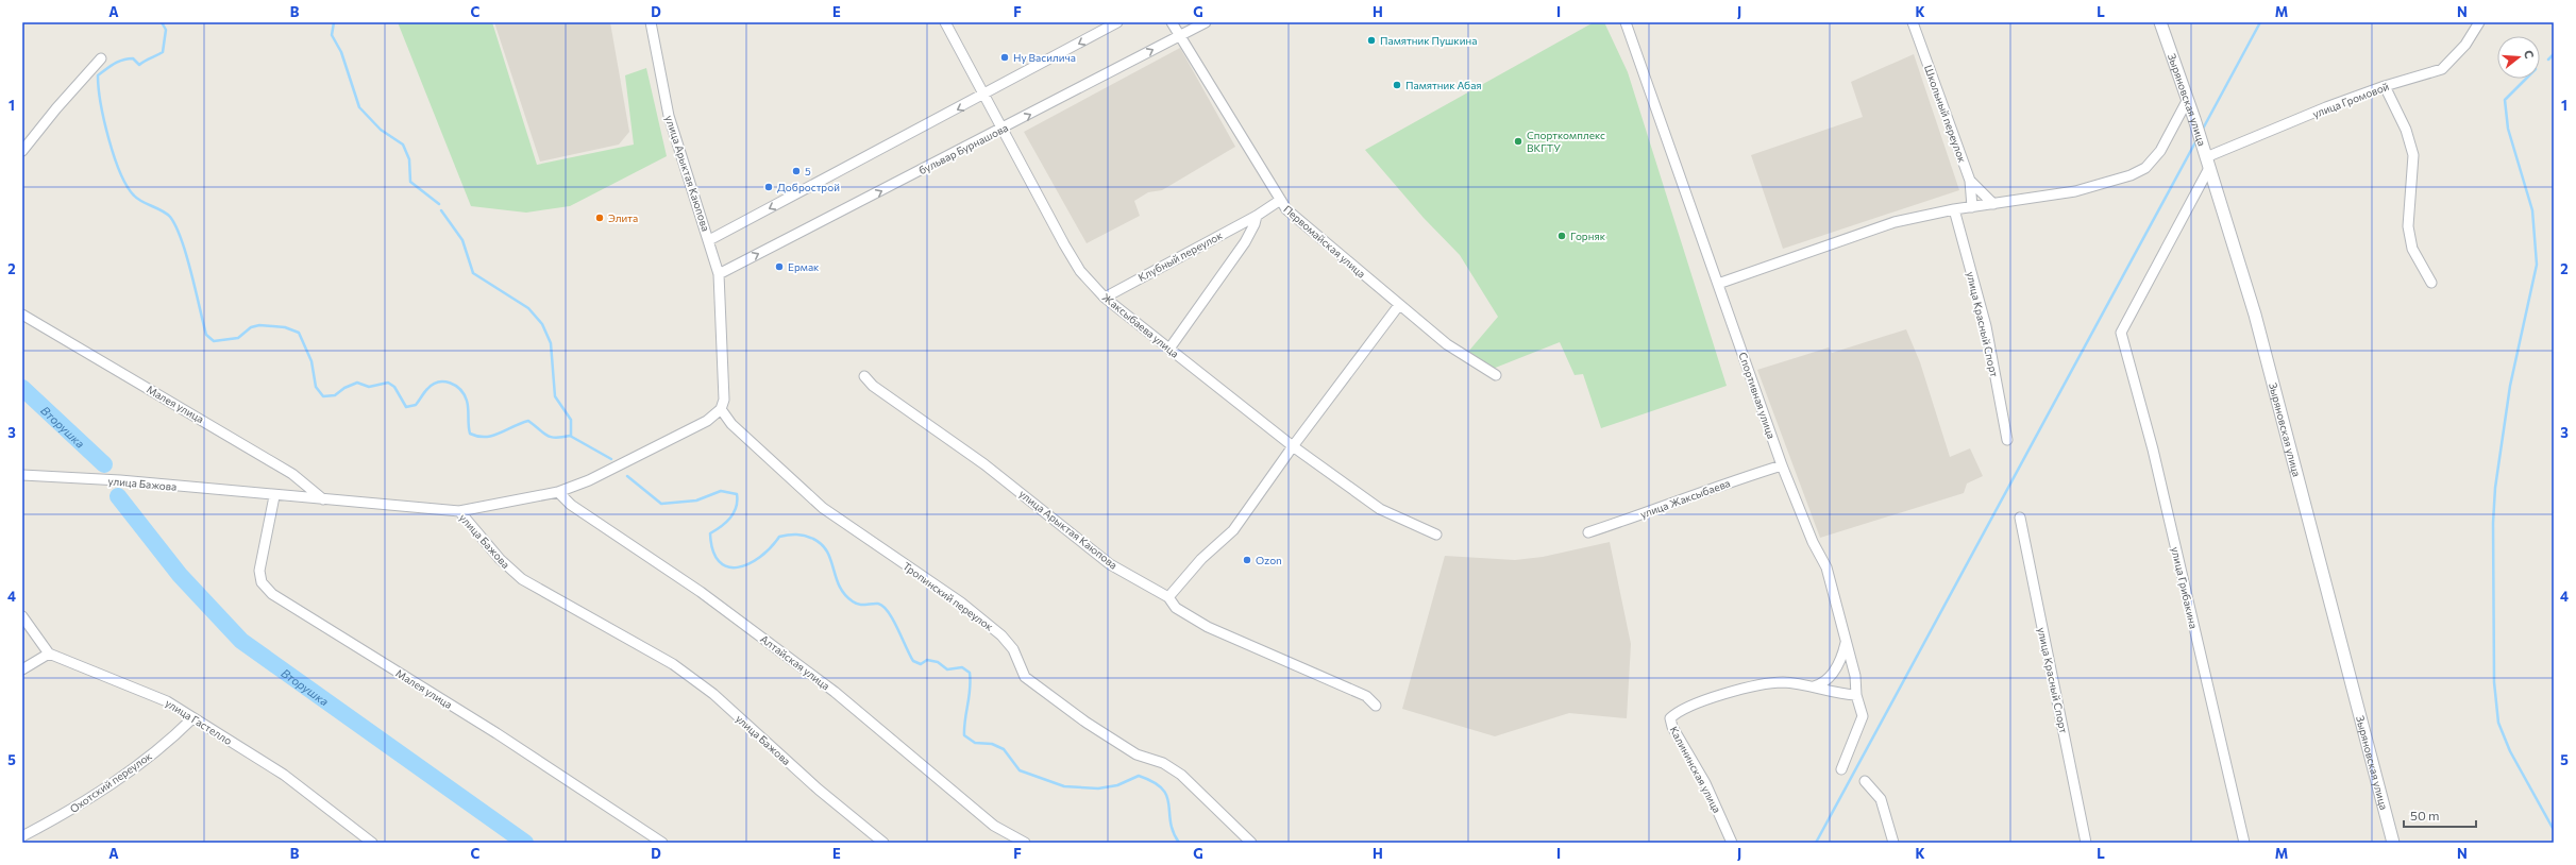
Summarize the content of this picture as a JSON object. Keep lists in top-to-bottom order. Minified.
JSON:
{"streets":{"street":["Зыряновская улица","улица Громовой","Школьный переулок","бульвар Бурнашова","улица Арыктая Каюпова","Первомайская улица","Клубный переулок","улица Красный Спорт","Жаксыбаева улица","Спортивная улица","Малея улица","улица Бажова","улица Жаксыбаева","улица Грибакина","Тропинский переулок","Алтайская улица","улица Гастелло","Калининская улица","Охотский переулок"]},"crossings":[["Зыряновская улица","улица Громовой"],["Зыряновская улица","улица Грибакина"],["улица Громовой","улица Грибакина"],["бульвар Бурнашова","улица Арыктая Каюпова"],["бульвар Бурнашова","Первомайская улица"],["бульвар Бурнашова","Жаксыбаева улица"],["улица Арыктая Каюпова","Тропинский переулок"],["Первомайская улица","Клубный переулок"],["Клубный переулок","Жаксыбаева улица"],["Спортивная улица","улица Жаксыбаева"],["Малея улица","улица Бажова"],["улица Гастелло","Охотский переулок"]],"water":["Вторушка"],"places":["Памятник Пушкина","Ну Василича","Памятник Абая","Спорткомплекс ВКГТУ","5","Добрострой","Элита","Горняк","Ермак","Ozon"],"scale_bar":"50 m","north":"right","grid":{"columns":["A","B","C","D","E","F","G","H","I","J","K","L","M","N"],"rows":["1","2","3","4","5"]}}
